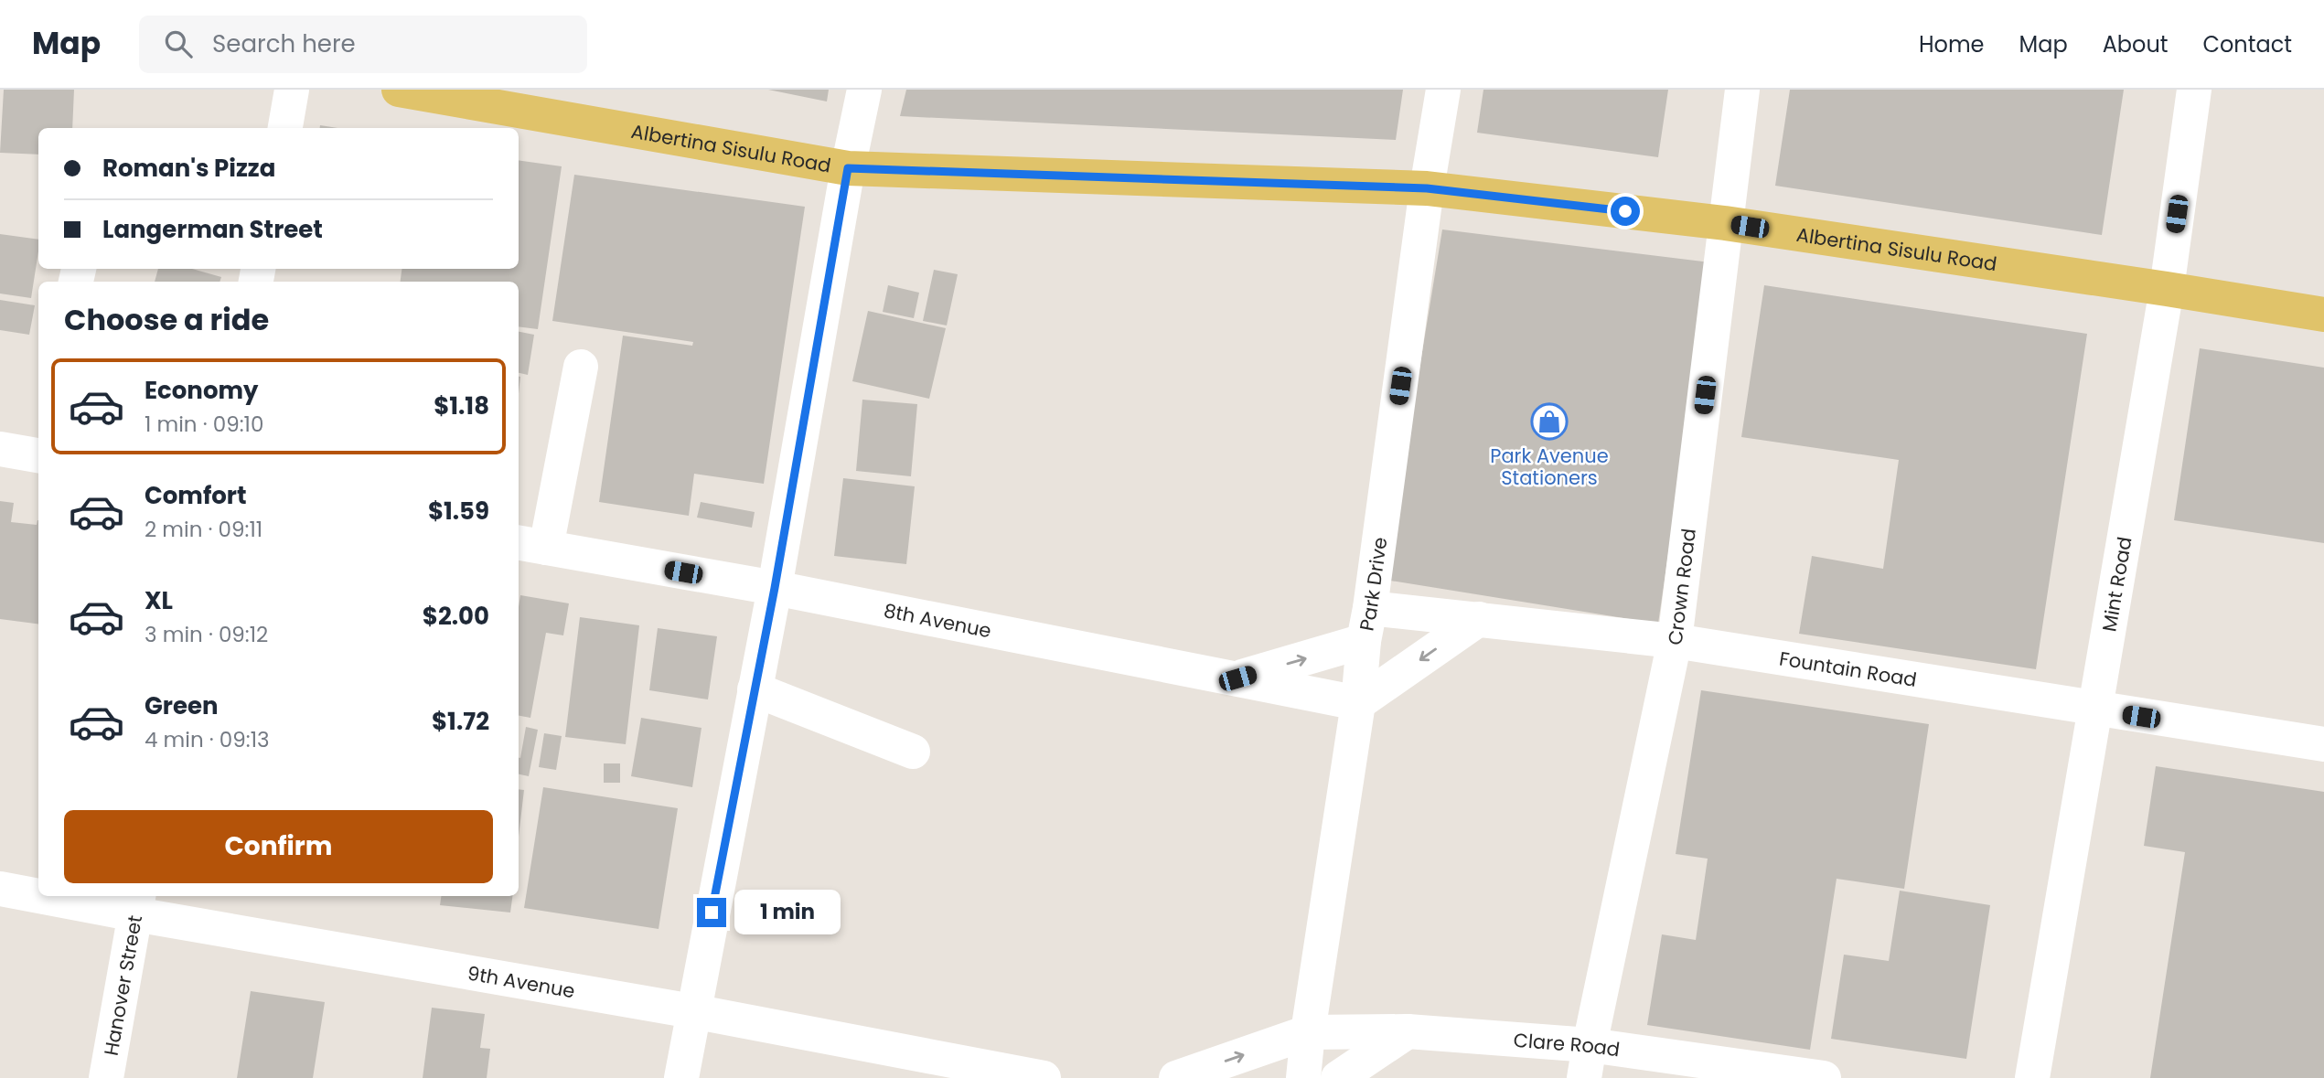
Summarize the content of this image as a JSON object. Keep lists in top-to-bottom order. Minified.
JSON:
{"streets":{"main road":["Albertina Sisulu Road"],"street":["Park Drive","Mint Road","Crown Road","8th Avenue","Fountain Road","9th Avenue","Hanover Street","Clare Road"]},"crossings":[["Albertina Sisulu Road","Park Drive"],["Albertina Sisulu Road","Mint Road"],["Albertina Sisulu Road","Crown Road"],["Park Drive","8th Avenue"],["Park Drive","Fountain Road"],["Park Drive","Clare Road"],["Mint Road","Fountain Road"],["Crown Road","Fountain Road"],["Crown Road","Clare Road"],["9th Avenue","Hanover Street"]],"places":{"shop":["Park Avenue Stationers"]},"page":{"header":"Map","search":"Search here","nav":["Home","Map","About","Contact"],"banner":["Roman's Pizza","Langerman Street"],"heading":"Choose a ride","list":[{"name":"Economy","note":"1 min · 09:10","value":"$1.18"},{"name":"Comfort","note":"2 min · 09:11","value":"$1.59"},{"name":"XL","note":"3 min · 09:12","value":"$2.00"},{"name":"Green","note":"4 min · 09:13","value":"$1.72"}],"buttons":"Confirm","bubble":"1 min"}}
